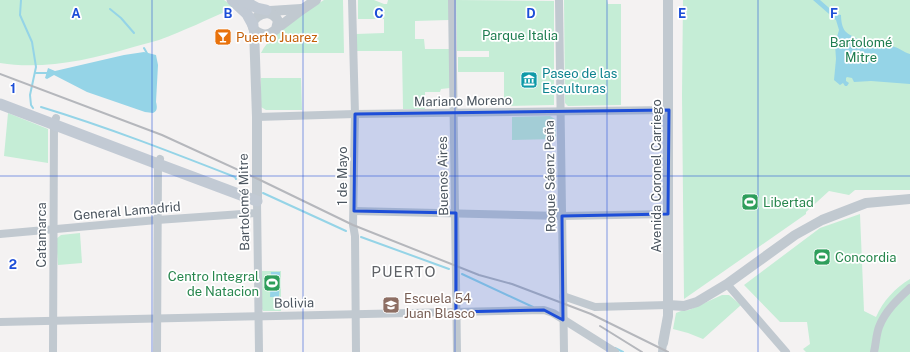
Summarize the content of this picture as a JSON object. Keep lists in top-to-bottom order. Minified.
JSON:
{"streets":{"street":["Mariano Moreno","1 de Mayo","Buenos Aires","Roque Sáenz Peña","Avenida Coronel Carriego","Bartolomé Mitre","General Lamadrid","Catamarca","Bolivia"]},"crossings":[["Mariano Moreno","1 de Mayo"],["Mariano Moreno","Buenos Aires"],["Mariano Moreno","Roque Sáenz Peña"],["Mariano Moreno","Avenida Coronel Carriego"],["Mariano Moreno","Bartolomé Mitre"],["1 de Mayo","Bolivia"],["Buenos Aires","Bolivia"],["Roque Sáenz Peña","Bolivia"],["Bartolomé Mitre","General Lamadrid"],["Bartolomé Mitre","Bolivia"],["General Lamadrid","Catamarca"],["Catamarca","Bolivia"]],"districts":["PUERTO"],"parks":["Parque Italia","Bartolomé Mitre"],"places":{"bar":["Puerto Juarez"],"museum":["Paseo de las Esculturas"],"sports":["Libertad","Concordia","Centro Integral de Natacion"],"school or university":["Escuela 54 Juan Blasco"]},"grid":{"columns":["A","B","C","D","E","F"],"rows":["1","2"]}}
